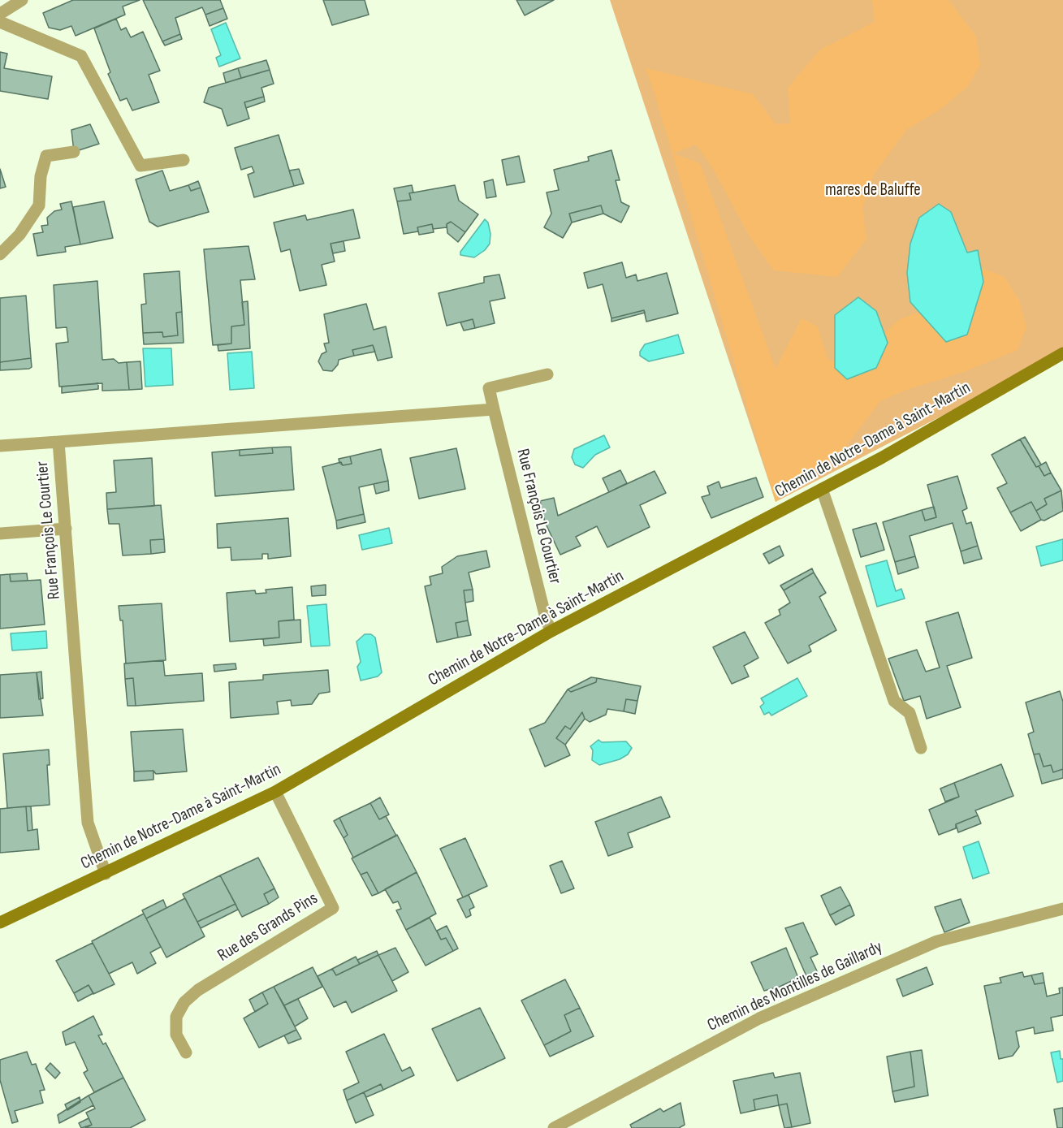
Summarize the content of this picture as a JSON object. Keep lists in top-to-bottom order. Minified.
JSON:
{"streets":{"street":["Chemin de Notre-Dame à Saint-Martin","Rue François Le Courtier","Rue des Grands Pins","Chemin des Montilles de Gaillardy"]},"crossings":[["Chemin de Notre-Dame à Saint-Martin","Rue François Le Courtier"],["Chemin de Notre-Dame à Saint-Martin","Rue des Grands Pins"]],"parks":["mares de Baluffe"]}
